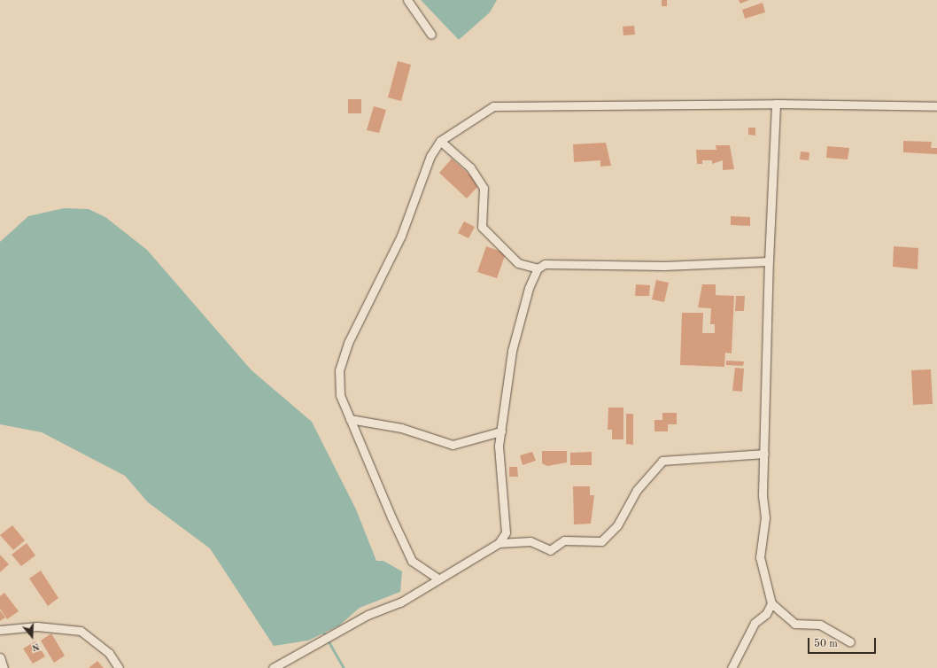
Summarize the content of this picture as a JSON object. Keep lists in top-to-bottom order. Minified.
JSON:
{"scale_bar":"50 m","north":"bottom"}
